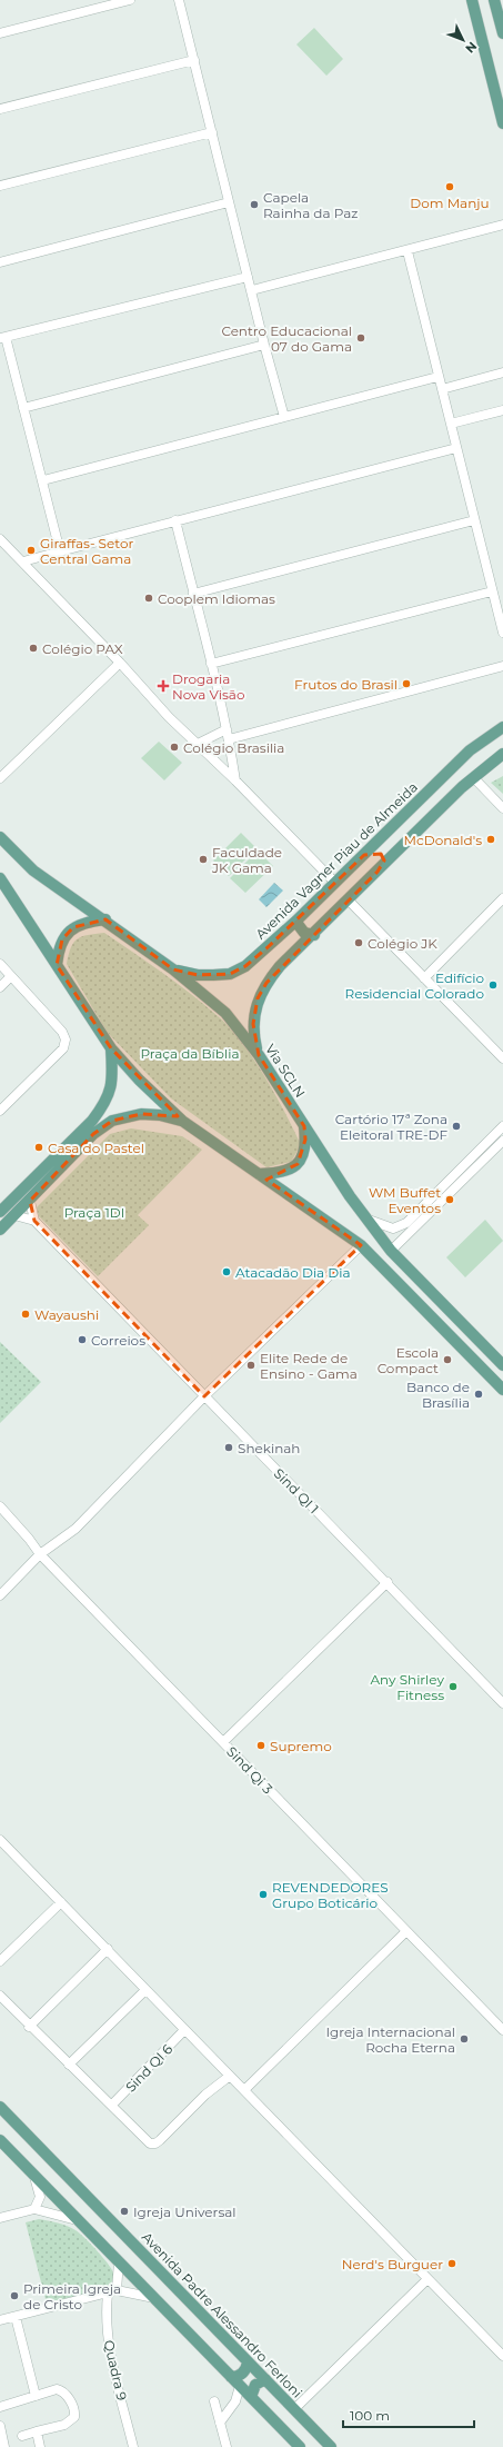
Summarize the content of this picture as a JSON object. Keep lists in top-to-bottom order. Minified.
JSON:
{"streets":{"main road":["Avenida Vagner Piau de Almeida","Via SCLN","Avenida Padre Alessandro Ferloni"],"street":["Sind QI 1","Sind Qi 3","Sind QI 6","Quadra 9"]},"crossings":[["Avenida Vagner Piau de Almeida","Via SCLN"]],"parks":["Praça da Bíblia","Praça 1DI"],"places":{"other":["Dom Manju","Capela Rainha da Paz","Centro Educacional 07 do Gama","Giraffas- Setor Central Gama","Cooplem Idiomas","Colégio PAX","Frutos do Brasil","Colégio Brasilia","McDonald's","Faculdade JK Gama","Colégio JK","Edifício Residencial Colorado","Cartório 17ª Zona Eleitoral TRE-DF","Casa do Pastel","WM Buffet Eventos","Atacadão Dia Dia","Wayaushi","Correios","Escola Compact","Elite Rede de Ensino - Gama","Banco de Brasília","Shekinah","Any Shirley Fitness","Supremo","REVENDEDORES Grupo Boticário","Igreja Internacional Rocha Eterna","Igreja Universal","Nerd's Burguer","Primeira Igreja de Cristo"],"health":["Drogaria Nova Visão"]},"scale_bar":"100 m","north":"bottom right"}
